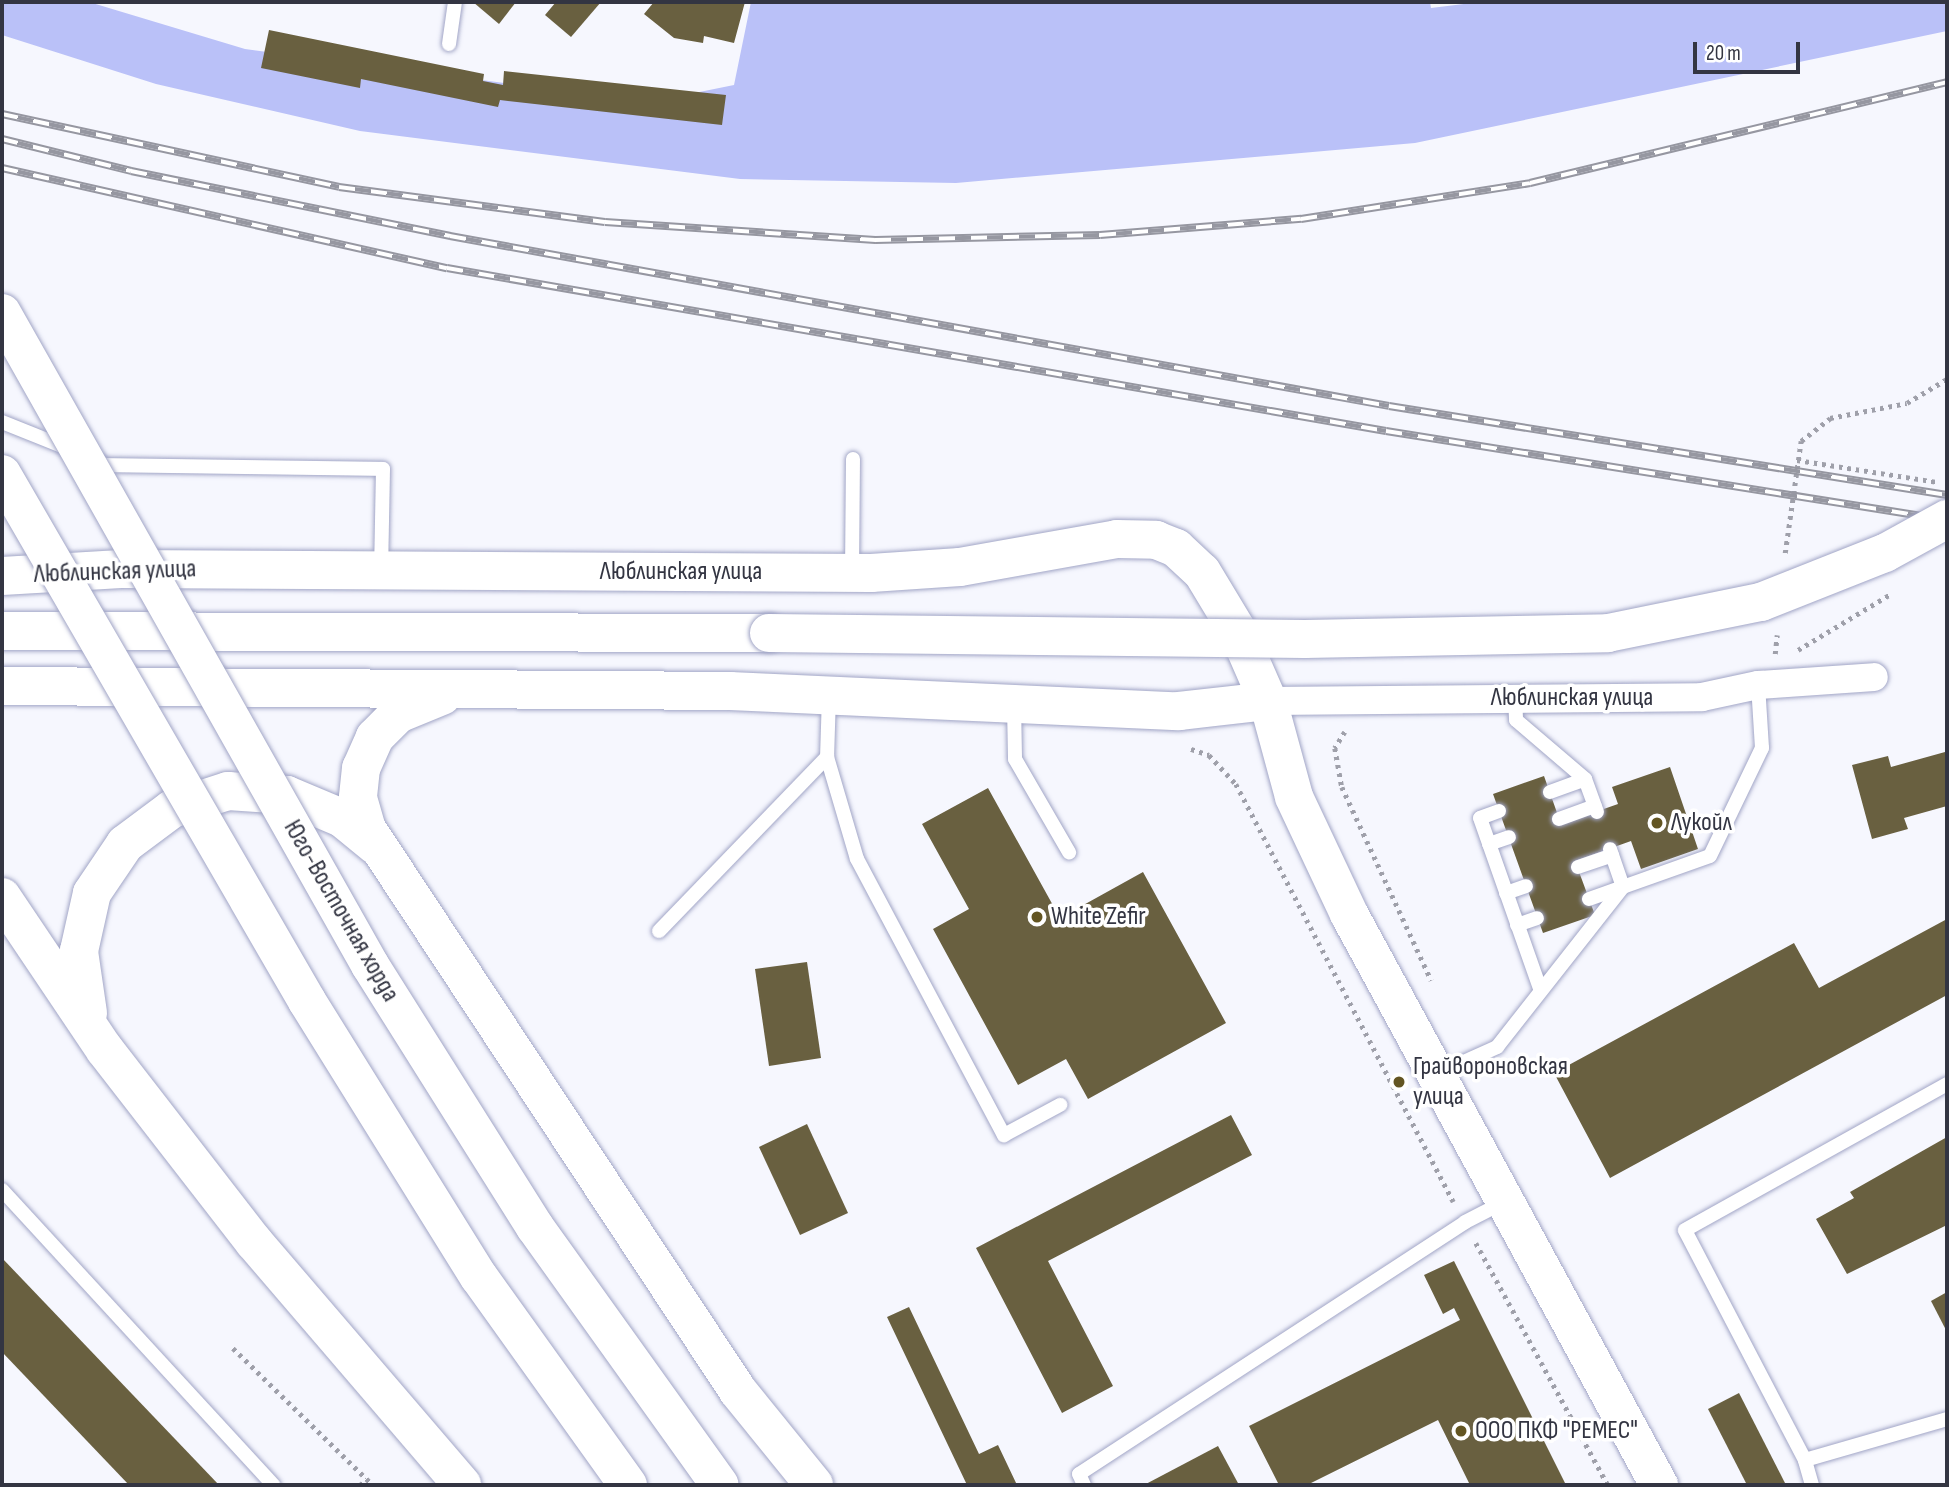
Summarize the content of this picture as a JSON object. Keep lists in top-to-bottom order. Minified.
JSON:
{"streets":{"main road":["Люблинская улица","Юго-Восточная хорда"]},"places":["Лукойл","White Zefir","Грайвороновская улица","ООО ПКФ \"РЕМЕС\""],"scale_bar":"20 m"}
